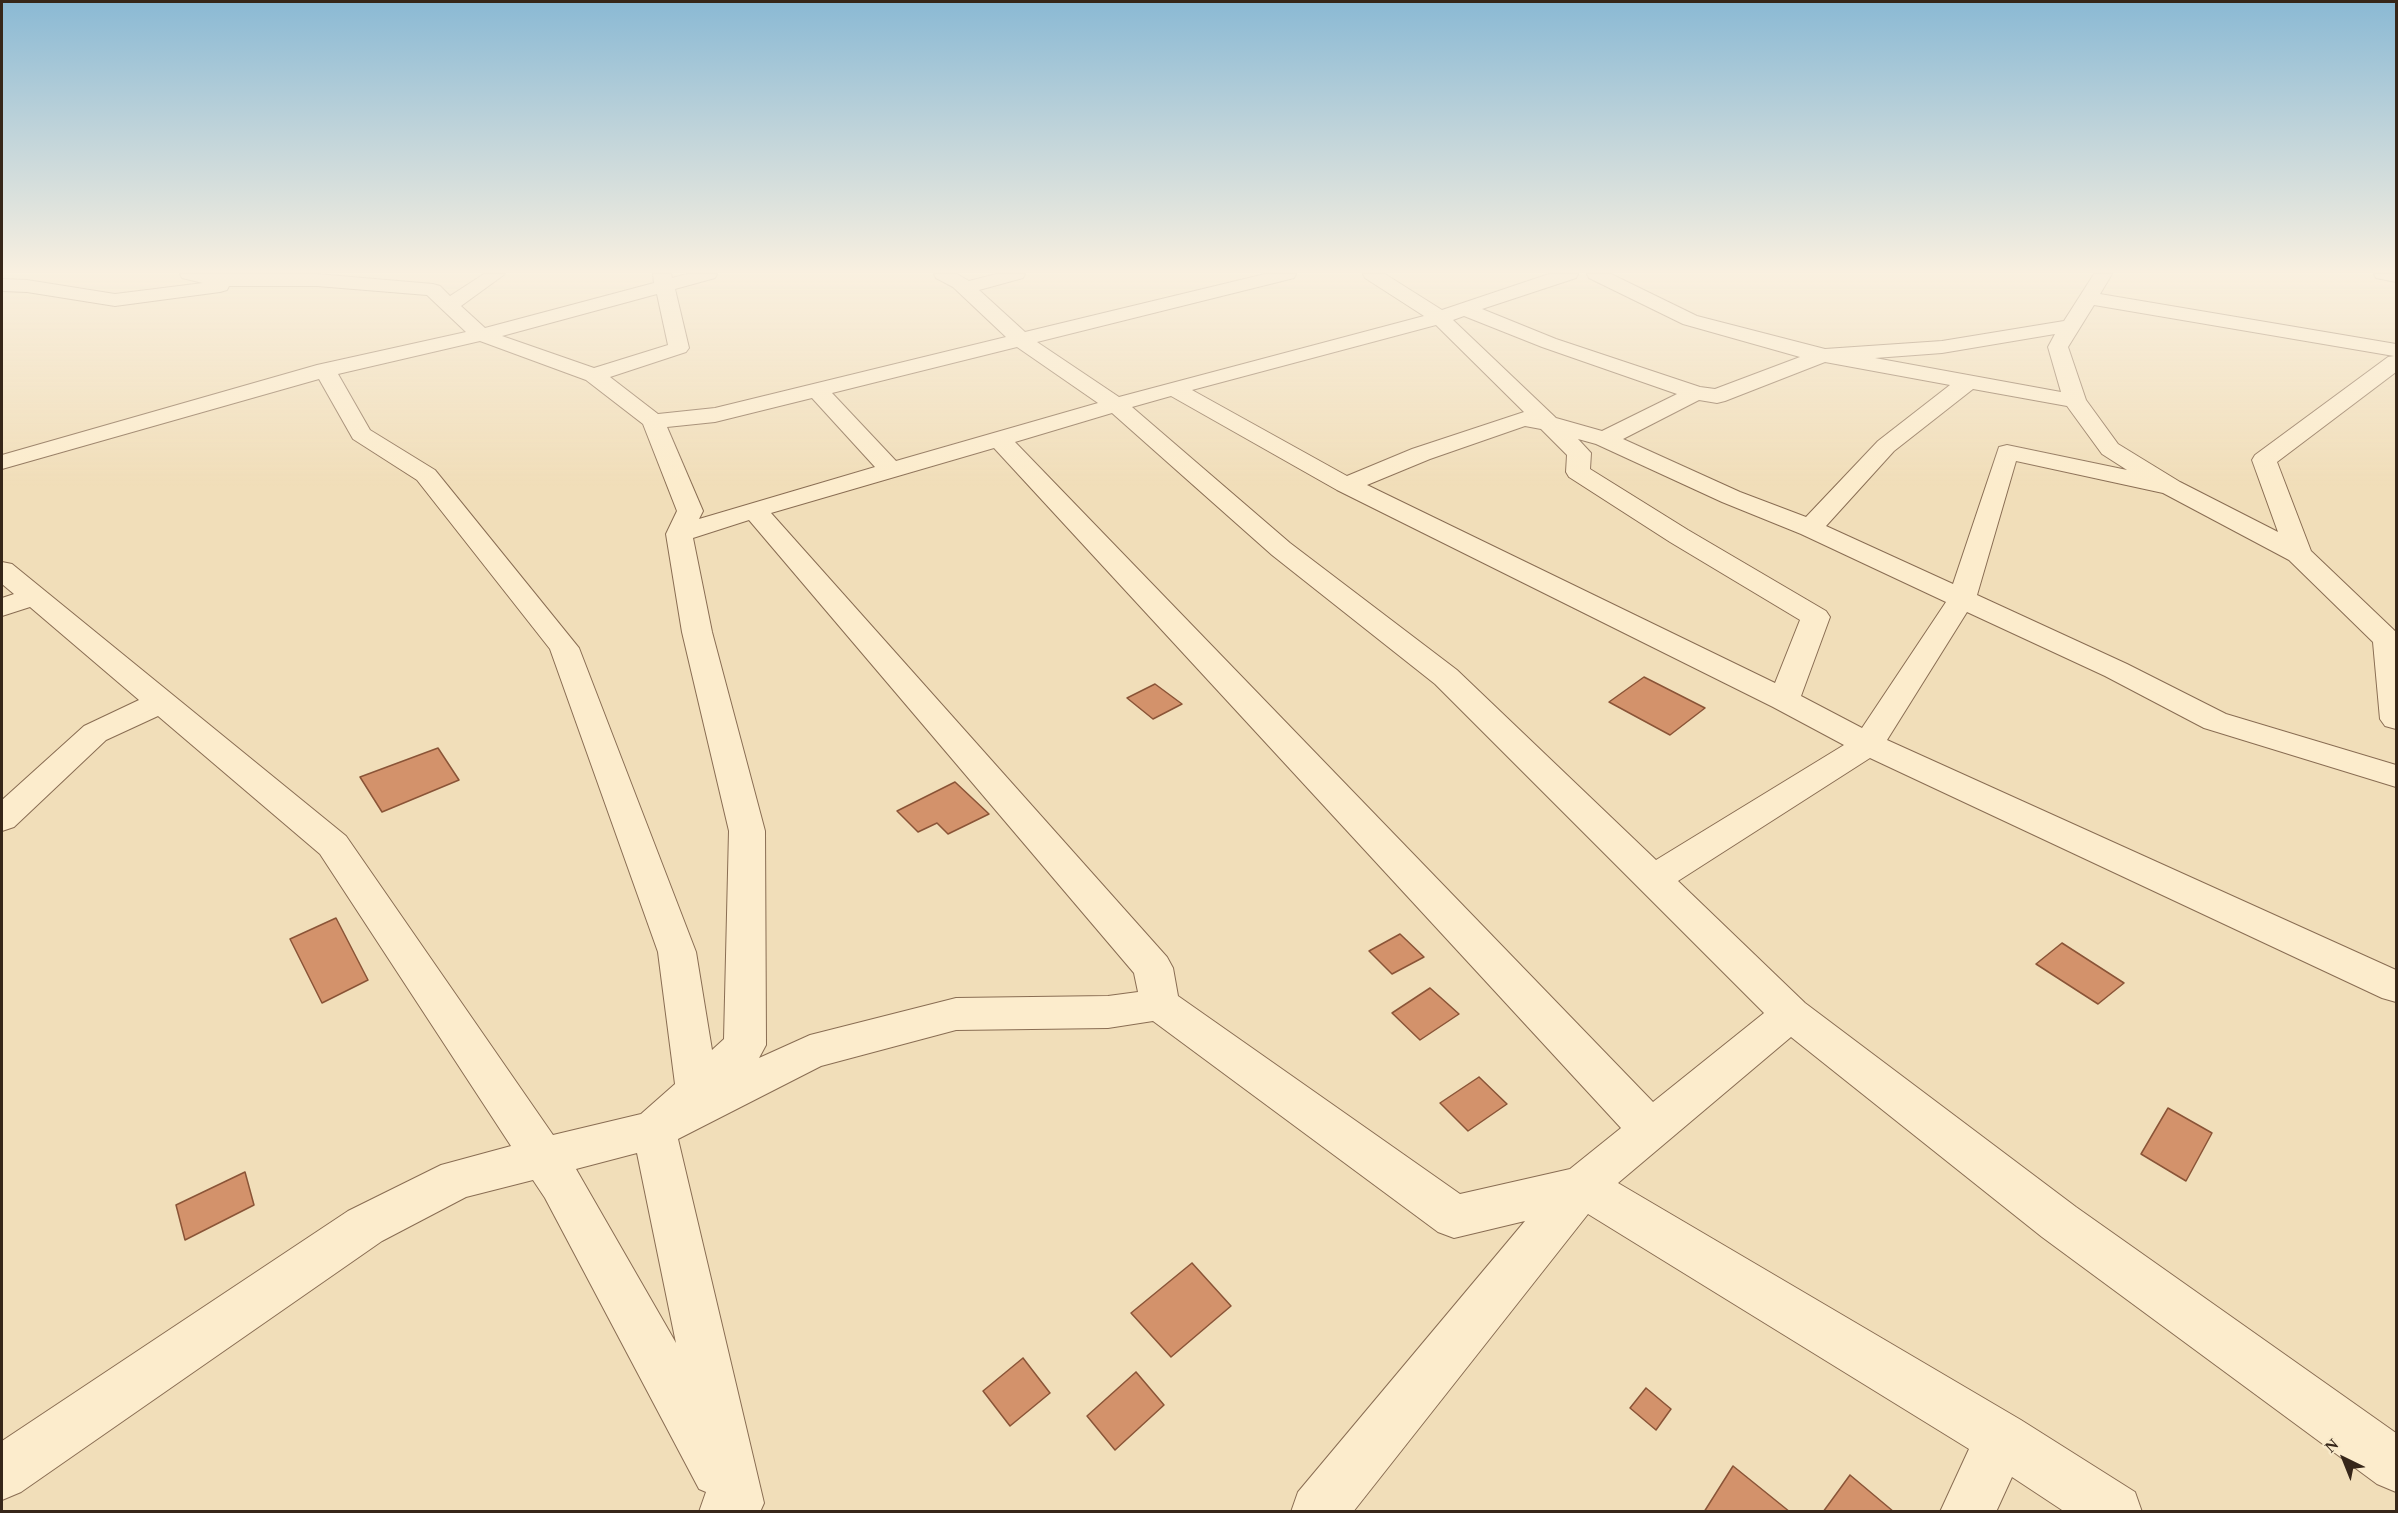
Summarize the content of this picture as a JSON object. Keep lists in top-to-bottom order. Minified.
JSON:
{"north":"top left"}
